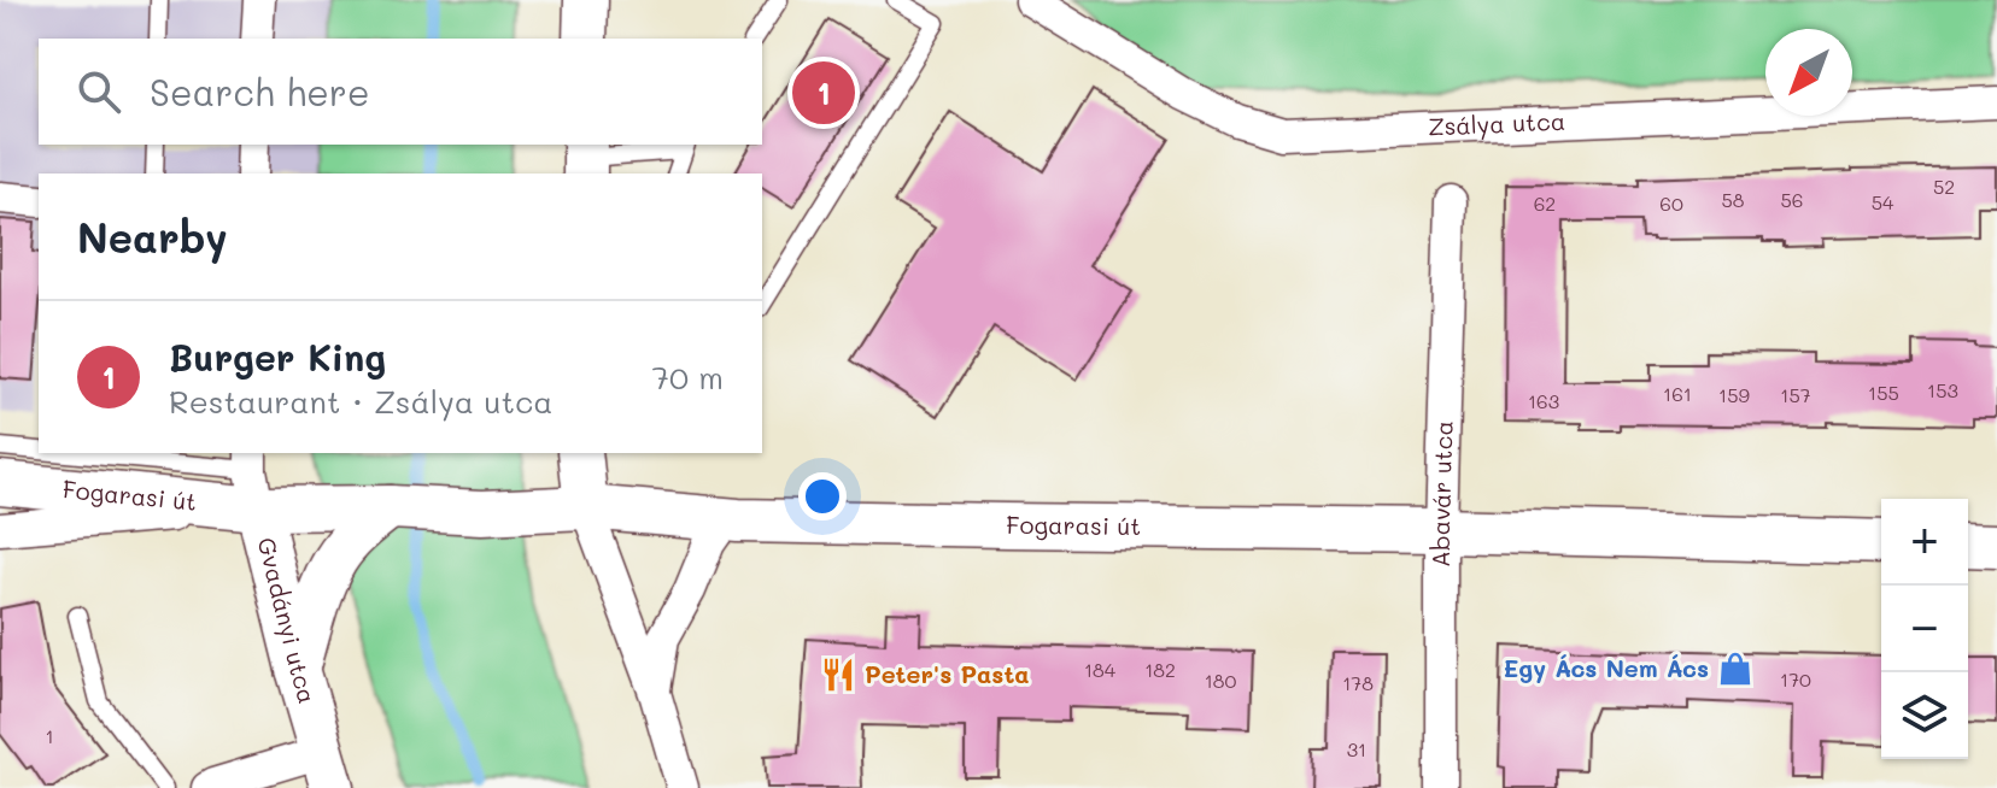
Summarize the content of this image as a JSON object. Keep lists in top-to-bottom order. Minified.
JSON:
{"streets":{"main road":["Fogarasi út","Gvadányi utca"],"street":["Zsálya utca","Abavár utca"]},"crossings":[["Abavár utca","Fogarasi út"],["Fogarasi út","Gvadányi utca"]],"places":{"shop":["Egy Ács Nem Ács"],"restaurant":["Peter's Pasta"]},"house_numbers":["52","58","56","54","62","60","153","155","161","159","157","163","184","182","170","180","178","1","31"],"north":"bottom left","page":{"search":"Search here","pins":"1","heading":"Nearby","list":[{"mark":"1","name":"Burger King","note":"Restaurant · Zsálya utca","value":"70 m"}],"map_buttons":["+","−"]}}
